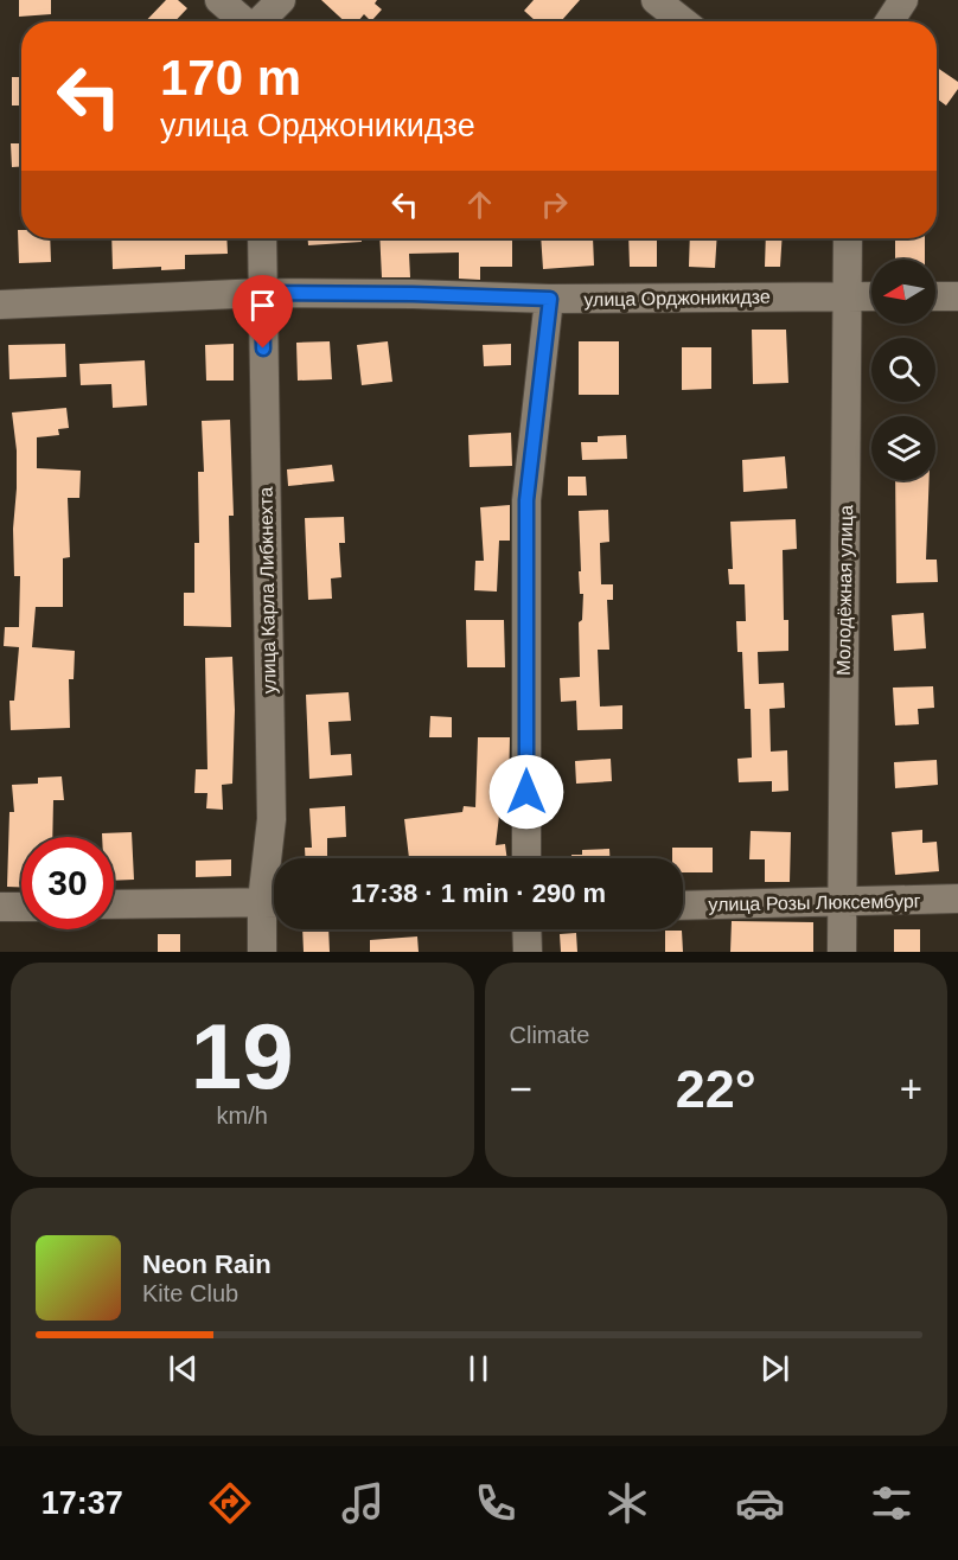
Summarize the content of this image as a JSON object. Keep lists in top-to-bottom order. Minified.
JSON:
{"streets":{"street":["улица Орджоникидзе","улица Карла Либкнехта","Молодёжная улица","улица Розы Люксембург"]},"crossings":[["улица Орджоникидзе","улица Карла Либкнехта"],["улица Орджоникидзе","Молодёжная улица"],["Молодёжная улица","улица Розы Люксембург"]],"north":"left","page":{"turn":["170 m","улица Орджоникидзе"],"limit":"30","trip":"17:38 · 1 min · 290 m","tile":[["19","km/h"],"Climate"],"heat":["−","22°","+"],"song":["Neon Rain","Kite Club"],"tabs":"17:37"}}
